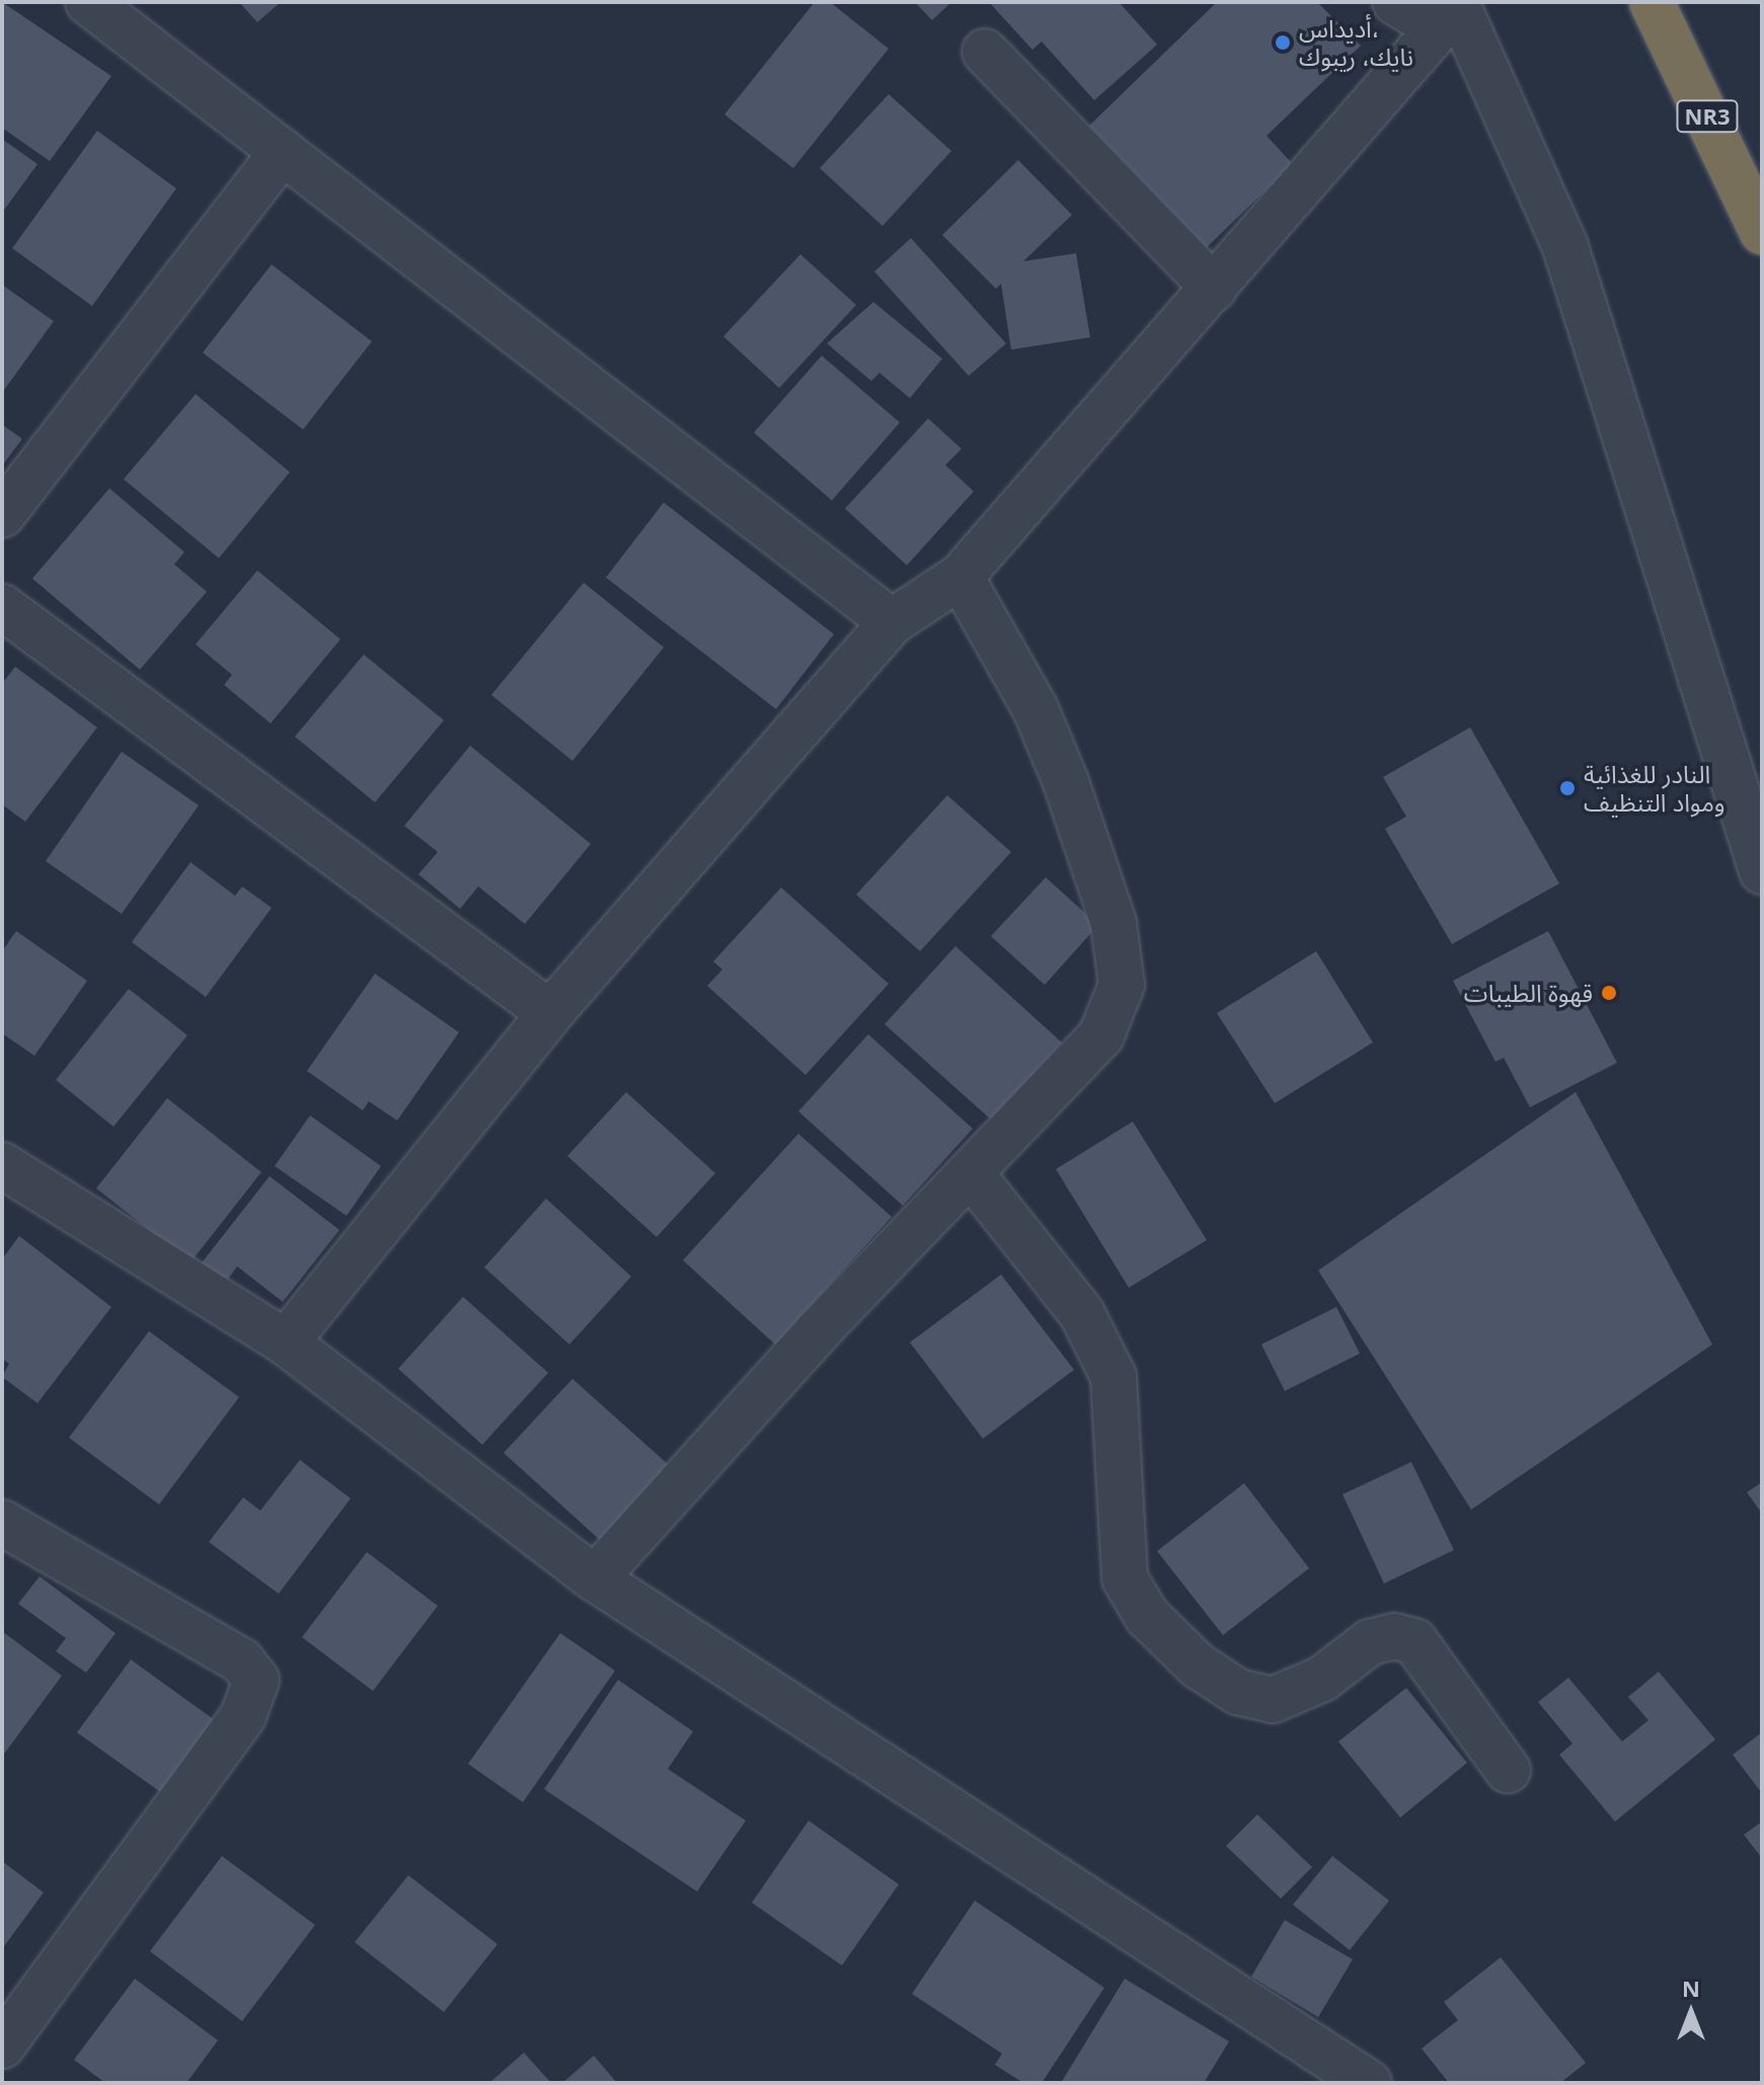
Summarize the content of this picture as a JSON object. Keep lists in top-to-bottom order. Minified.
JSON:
{"streets":{"highway":["NR3"]},"places":["أديداس، نايك، ريبوك","النادر للغذائية ومواد التنظيف","قهوة الطيبات"],"north":"top"}
